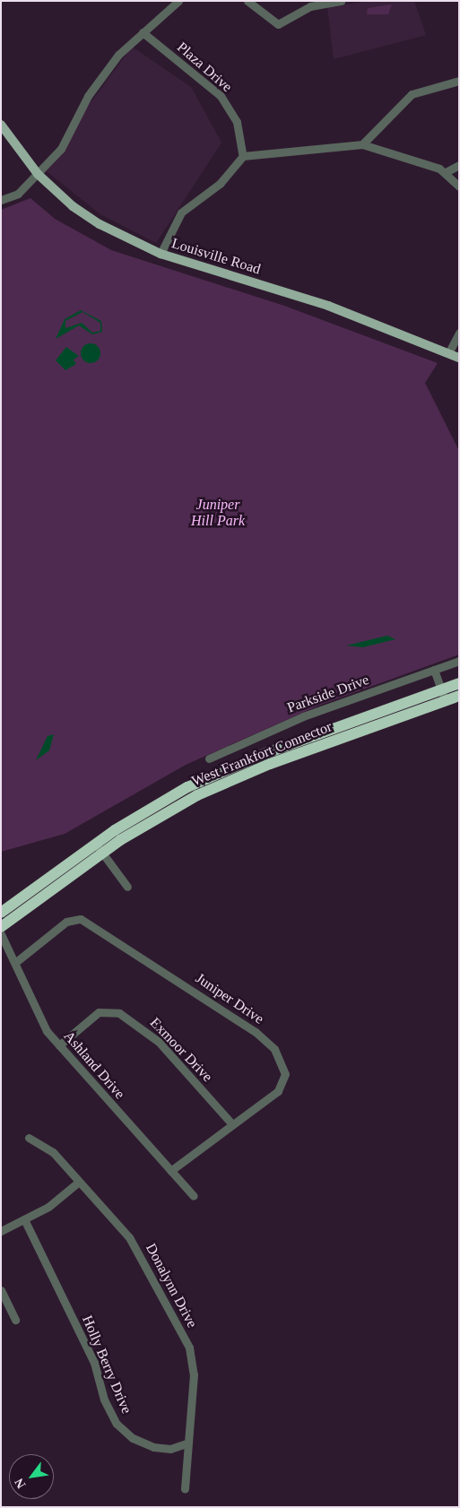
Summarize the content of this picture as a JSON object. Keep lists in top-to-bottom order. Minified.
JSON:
{"streets":{"highway":["West Frankfort Connector"],"main road":["Louisville Road"],"street":["Plaza Drive","Parkside Drive","Juniper Drive","Exmoor Drive","Ashland Drive","Donalynn Drive","Holly Berry Drive"]},"crossings":[["Juniper Drive","Exmoor Drive"],["Juniper Drive","Ashland Drive"],["Exmoor Drive","Ashland Drive"],["Donalynn Drive","Holly Berry Drive"]],"parks":["Juniper Hill Park"],"north":"bottom left"}
